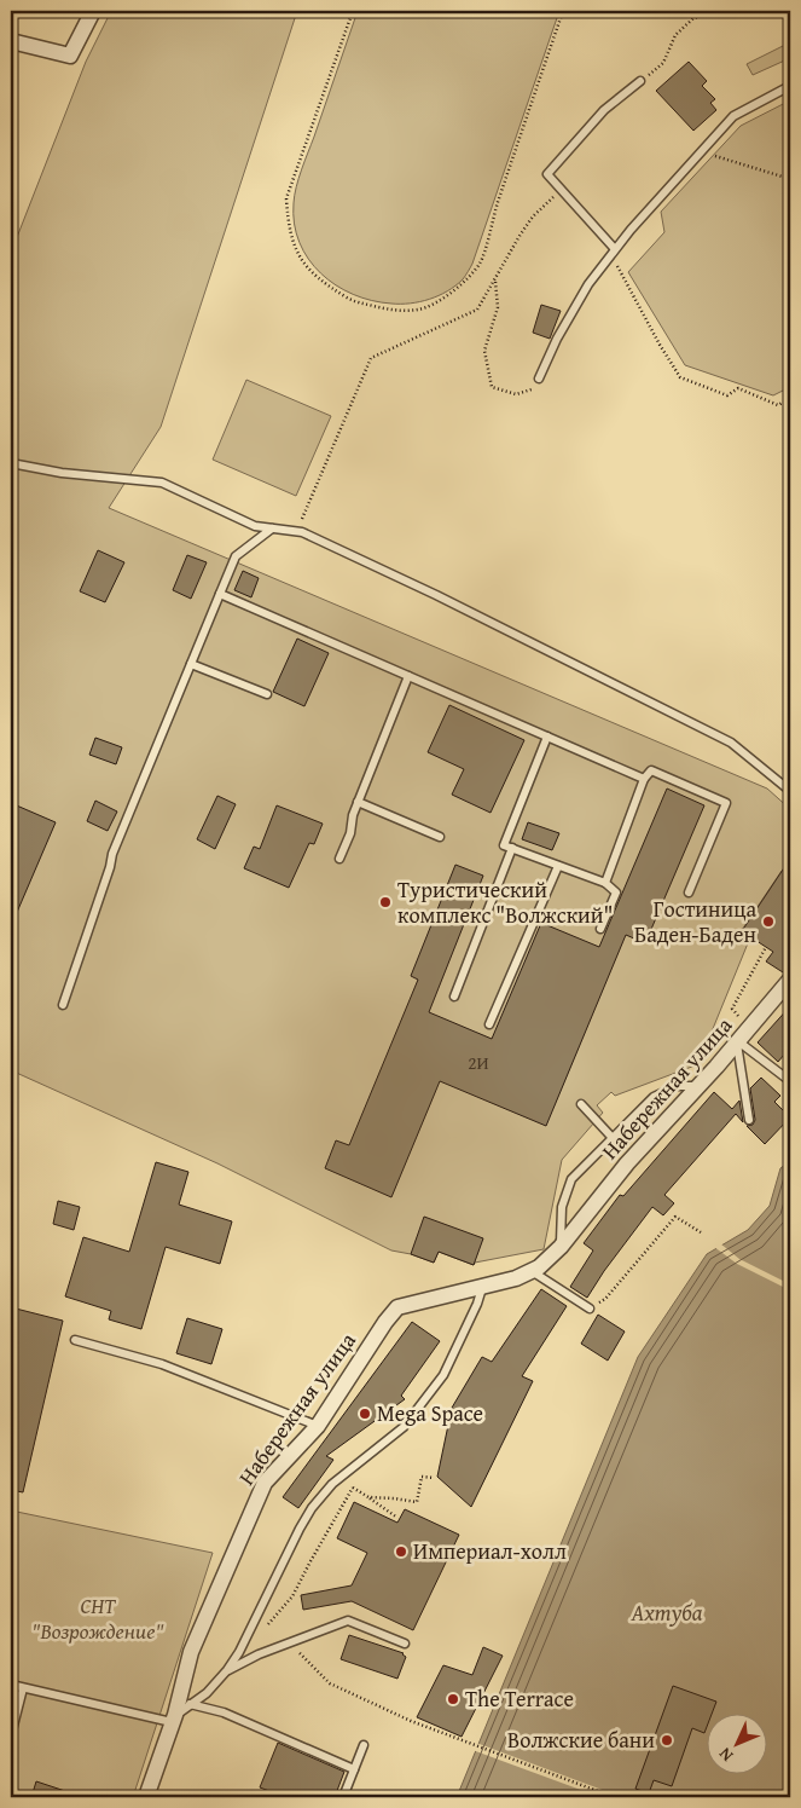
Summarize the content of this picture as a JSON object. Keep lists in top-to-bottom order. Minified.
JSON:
{"streets":{"street":["Набережная улица"]},"water":["Ахтуба"],"parks":["СНТ \"Возрождение\""],"places":["Туристический комплекс \"Волжский\"","Гостиница Баден-Баден","Mega Space","Империал-холл","The Terrace","Волжские бани"],"house_numbers":["2И"],"north":"bottom left"}
